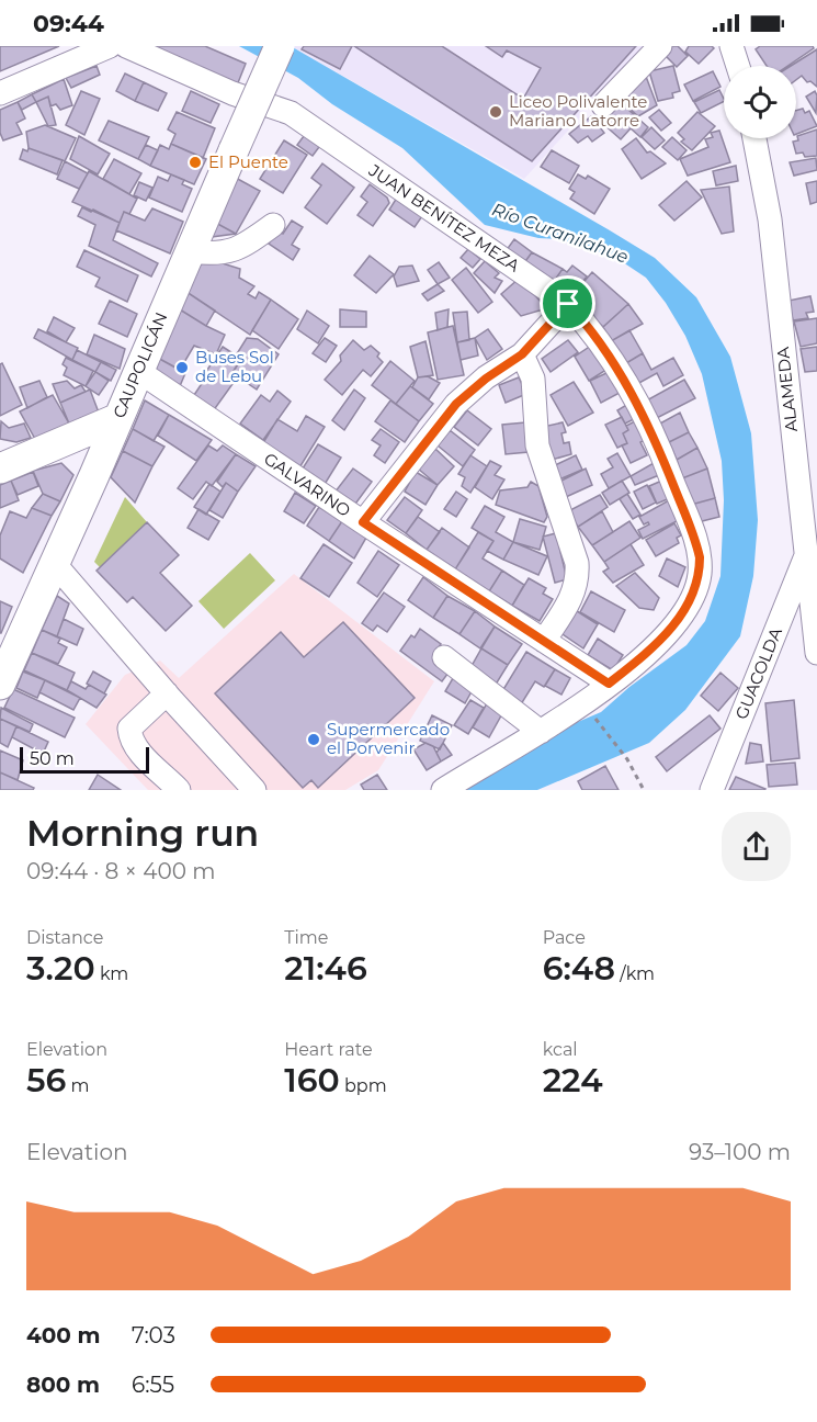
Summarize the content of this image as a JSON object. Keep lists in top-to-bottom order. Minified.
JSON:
{"streets":{"main road":["CAUPOLICÁN"],"street":["JUAN BENÍTEZ MEZA","ALAMEDA","GALVARINO","GUACOLDA"]},"crossings":[["JUAN BENÍTEZ MEZA","GALVARINO"],["CAUPOLICÁN","GALVARINO"],["ALAMEDA","GUACOLDA"]],"water":["Río Curanilahue"],"places":["Liceo Polivalente Mariano Latorre","El Puente","Buses Sol de Lebu","Supermercado el Porvenir"],"scale_bar":"50 m","page":{"status":"09:44","scale":"50 m","heading":["Morning run","09:44 · 8 × 400 m"],"stats":[["Distance","3.20 km"],["Time","21:46"],["Pace","6:48 /km"],["Elevation","56 m"],["Heart rate","160 bpm"],["kcal","224"]],"chart":["Elevation","93–100 m"],"list":[{"name":"400 m","note":"7:03"},{"name":"800 m","note":"6:55"}]}}
